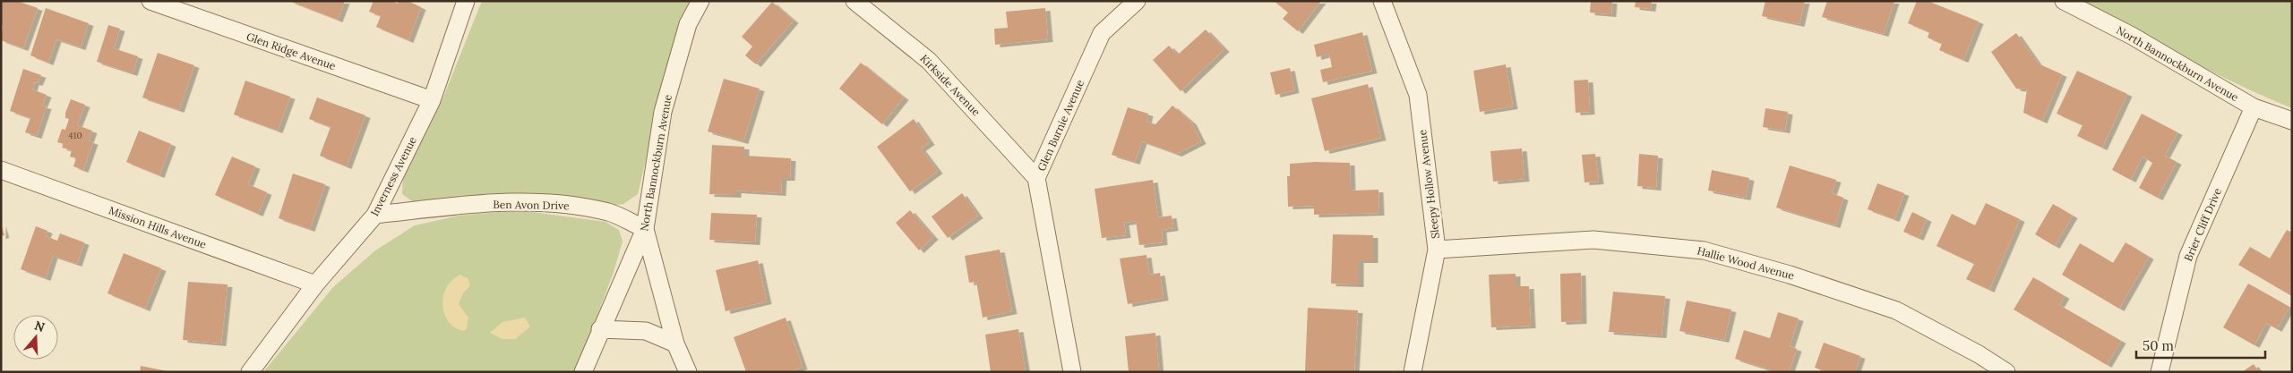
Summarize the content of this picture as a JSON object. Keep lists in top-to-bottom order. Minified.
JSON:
{"streets":{"street":["Glen Ridge Avenue","North Bannockburn Avenue","Kirkside Avenue","Glen Burnie Avenue","Inverness Avenue","Sleepy Hollow Avenue","Ben Avon Drive","Brier Cliff Drive","Mission Hills Avenue","Hallie Wood Avenue"]},"crossings":[["Glen Ridge Avenue","Inverness Avenue"],["North Bannockburn Avenue","Ben Avon Drive"],["North Bannockburn Avenue","Brier Cliff Drive"],["Kirkside Avenue","Glen Burnie Avenue"],["Inverness Avenue","Ben Avon Drive"],["Inverness Avenue","Mission Hills Avenue"],["Sleepy Hollow Avenue","Hallie Wood Avenue"]],"house_numbers":["410"],"scale_bar":"50 m","north":"top"}
